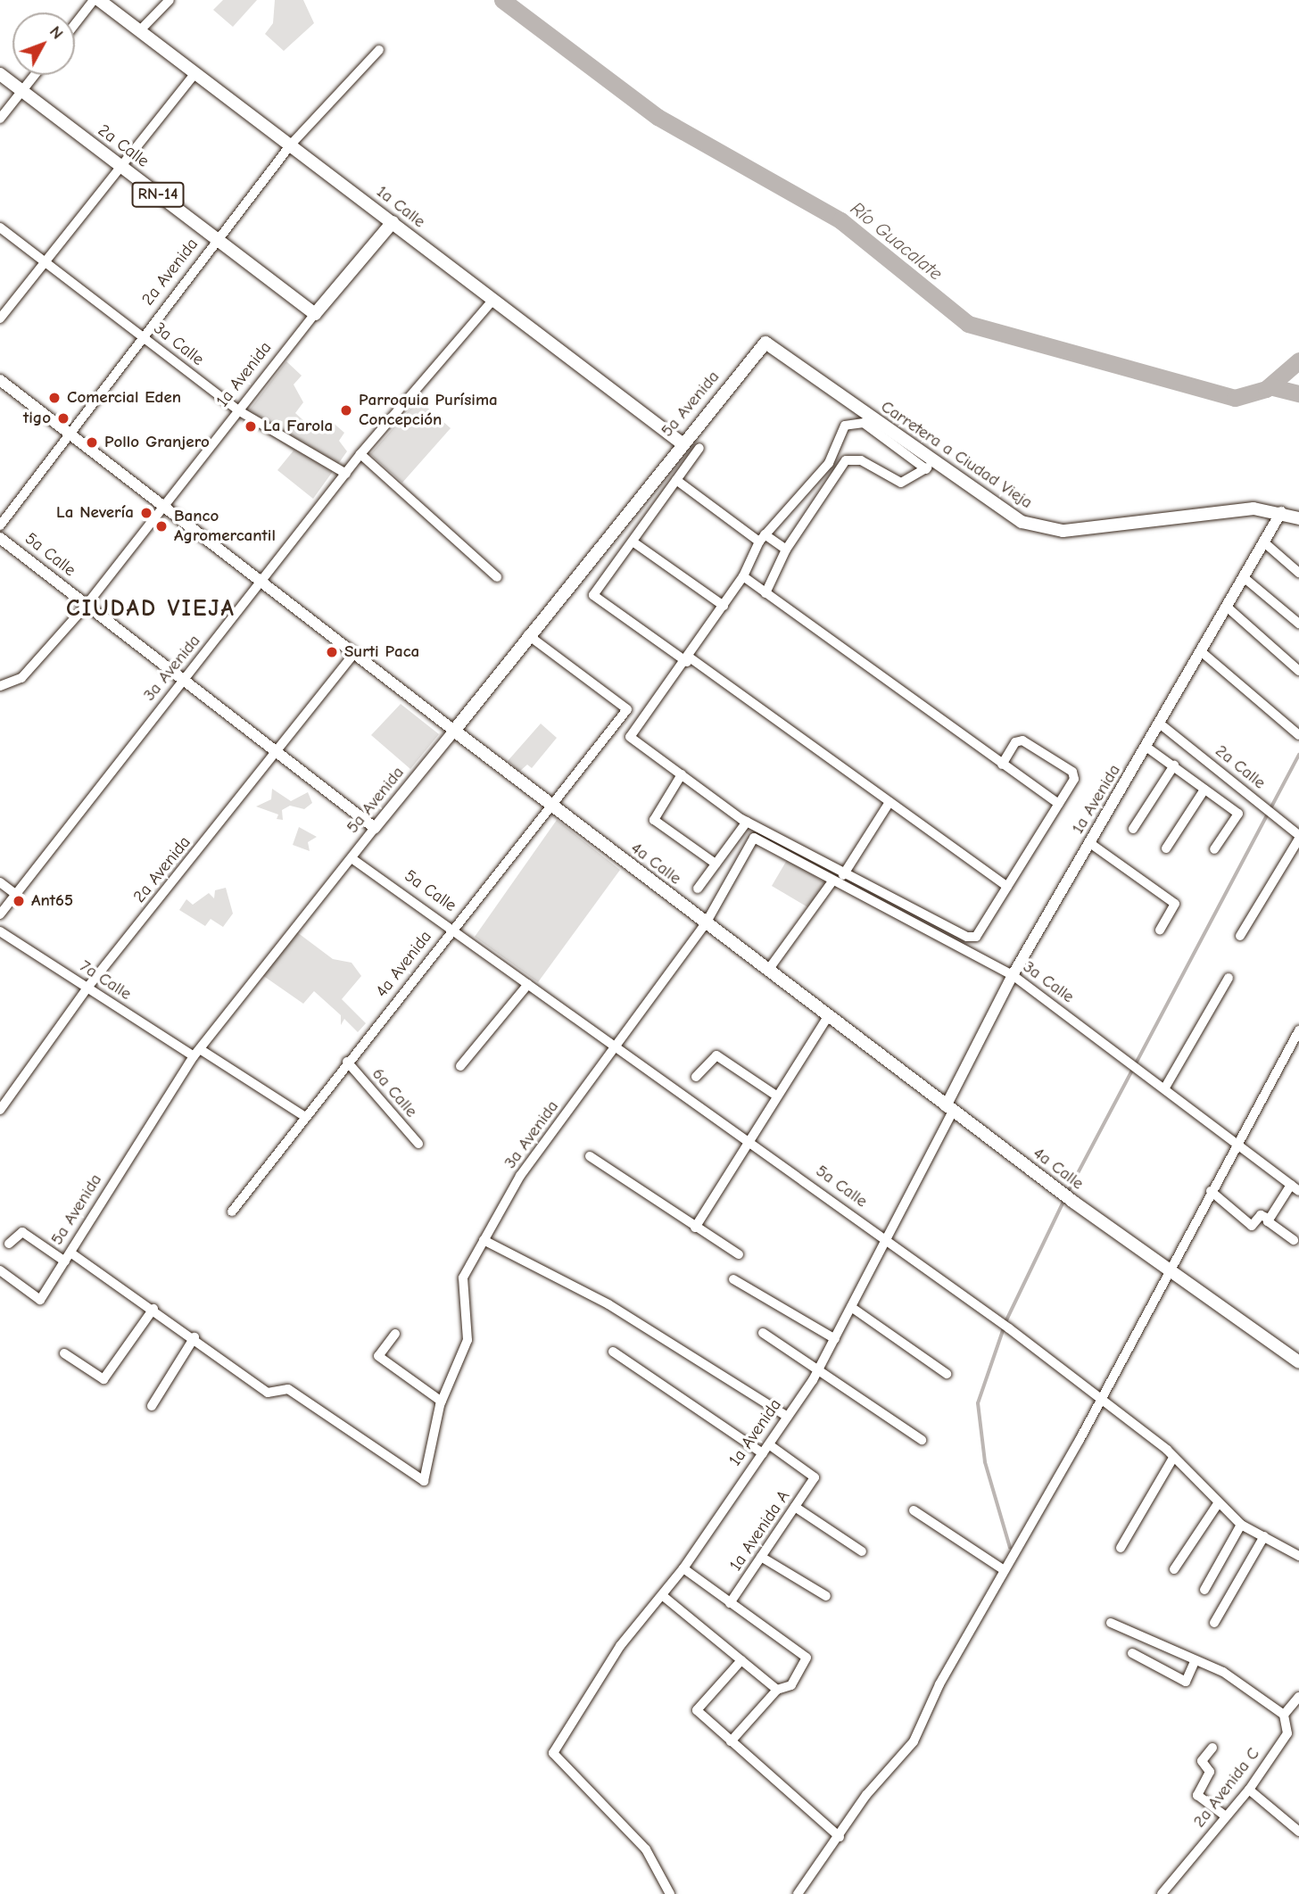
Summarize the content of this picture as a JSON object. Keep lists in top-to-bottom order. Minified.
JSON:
{"streets":{"main road":["2a Calle","RN-14","1a Calle","1a Avenida","5a Avenida","Carretera a Ciudad Vieja","4a Calle"],"street":["2a Avenida","3a Calle","5a Calle","3a Avenida","4a Avenida","7a Calle","6a Calle","1a Avenida A","2a Avenida C"]},"crossings":[["2a Calle","2a Avenida"],["2a Calle","1a Avenida"],["1a Calle","2a Avenida"],["1a Calle","1a Avenida"],["1a Calle","5a Avenida"],["1a Calle","3a Avenida"],["2a Avenida","3a Calle"],["2a Avenida","5a Calle"],["2a Avenida","4a Calle"],["2a Avenida","7a Calle"],["3a Calle","1a Avenida"],["3a Calle","3a Avenida"],["1a Avenida","Carretera a Ciudad Vieja"],["1a Avenida","5a Calle"],["1a Avenida","4a Calle"],["1a Avenida","1a Avenida A"],["5a Avenida","Carretera a Ciudad Vieja"],["5a Avenida","5a Calle"],["5a Avenida","4a Calle"],["5a Avenida","4a Avenida"],["5a Avenida","7a Calle"],["5a Calle","3a Avenida"],["5a Calle","4a Avenida"],["3a Avenida","4a Calle"],["4a Calle","4a Avenida"],["4a Avenida","6a Calle"]],"districts":["CIUDAD VIEJA"],"water":["Río Guacalate"],"places":["Comercial Eden","Parroquia Purísima Concepción","tigo","La Farola","Pollo Granjero","La Nevería","Banco Agromercantil","Surti Paca","Ant65"],"north":"top right"}
